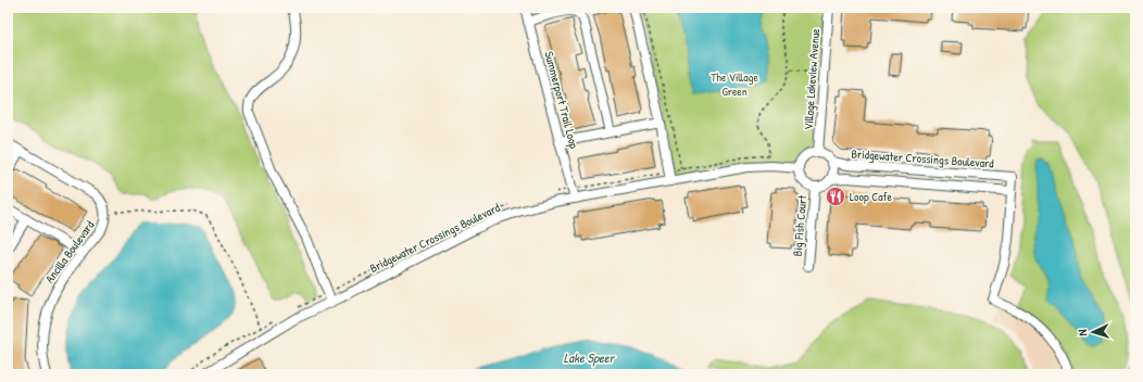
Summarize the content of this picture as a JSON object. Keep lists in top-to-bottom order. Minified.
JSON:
{"streets":{"street":["Village Lakeview Avenue","Summerport Trail Loop","Bridgewater Crossings Boulevard","Big Fish Court","Ancilla Boulevard"]},"crossings":[["Village Lakeview Avenue","Bridgewater Crossings Boulevard"],["Village Lakeview Avenue","Big Fish Court"],["Summerport Trail Loop","Bridgewater Crossings Boulevard"],["Bridgewater Crossings Boulevard","Big Fish Court"]],"water":["Lake Speer"],"parks":["The Village Green"],"places":{"restaurant":["Loop Cafe"]},"north":"left"}
